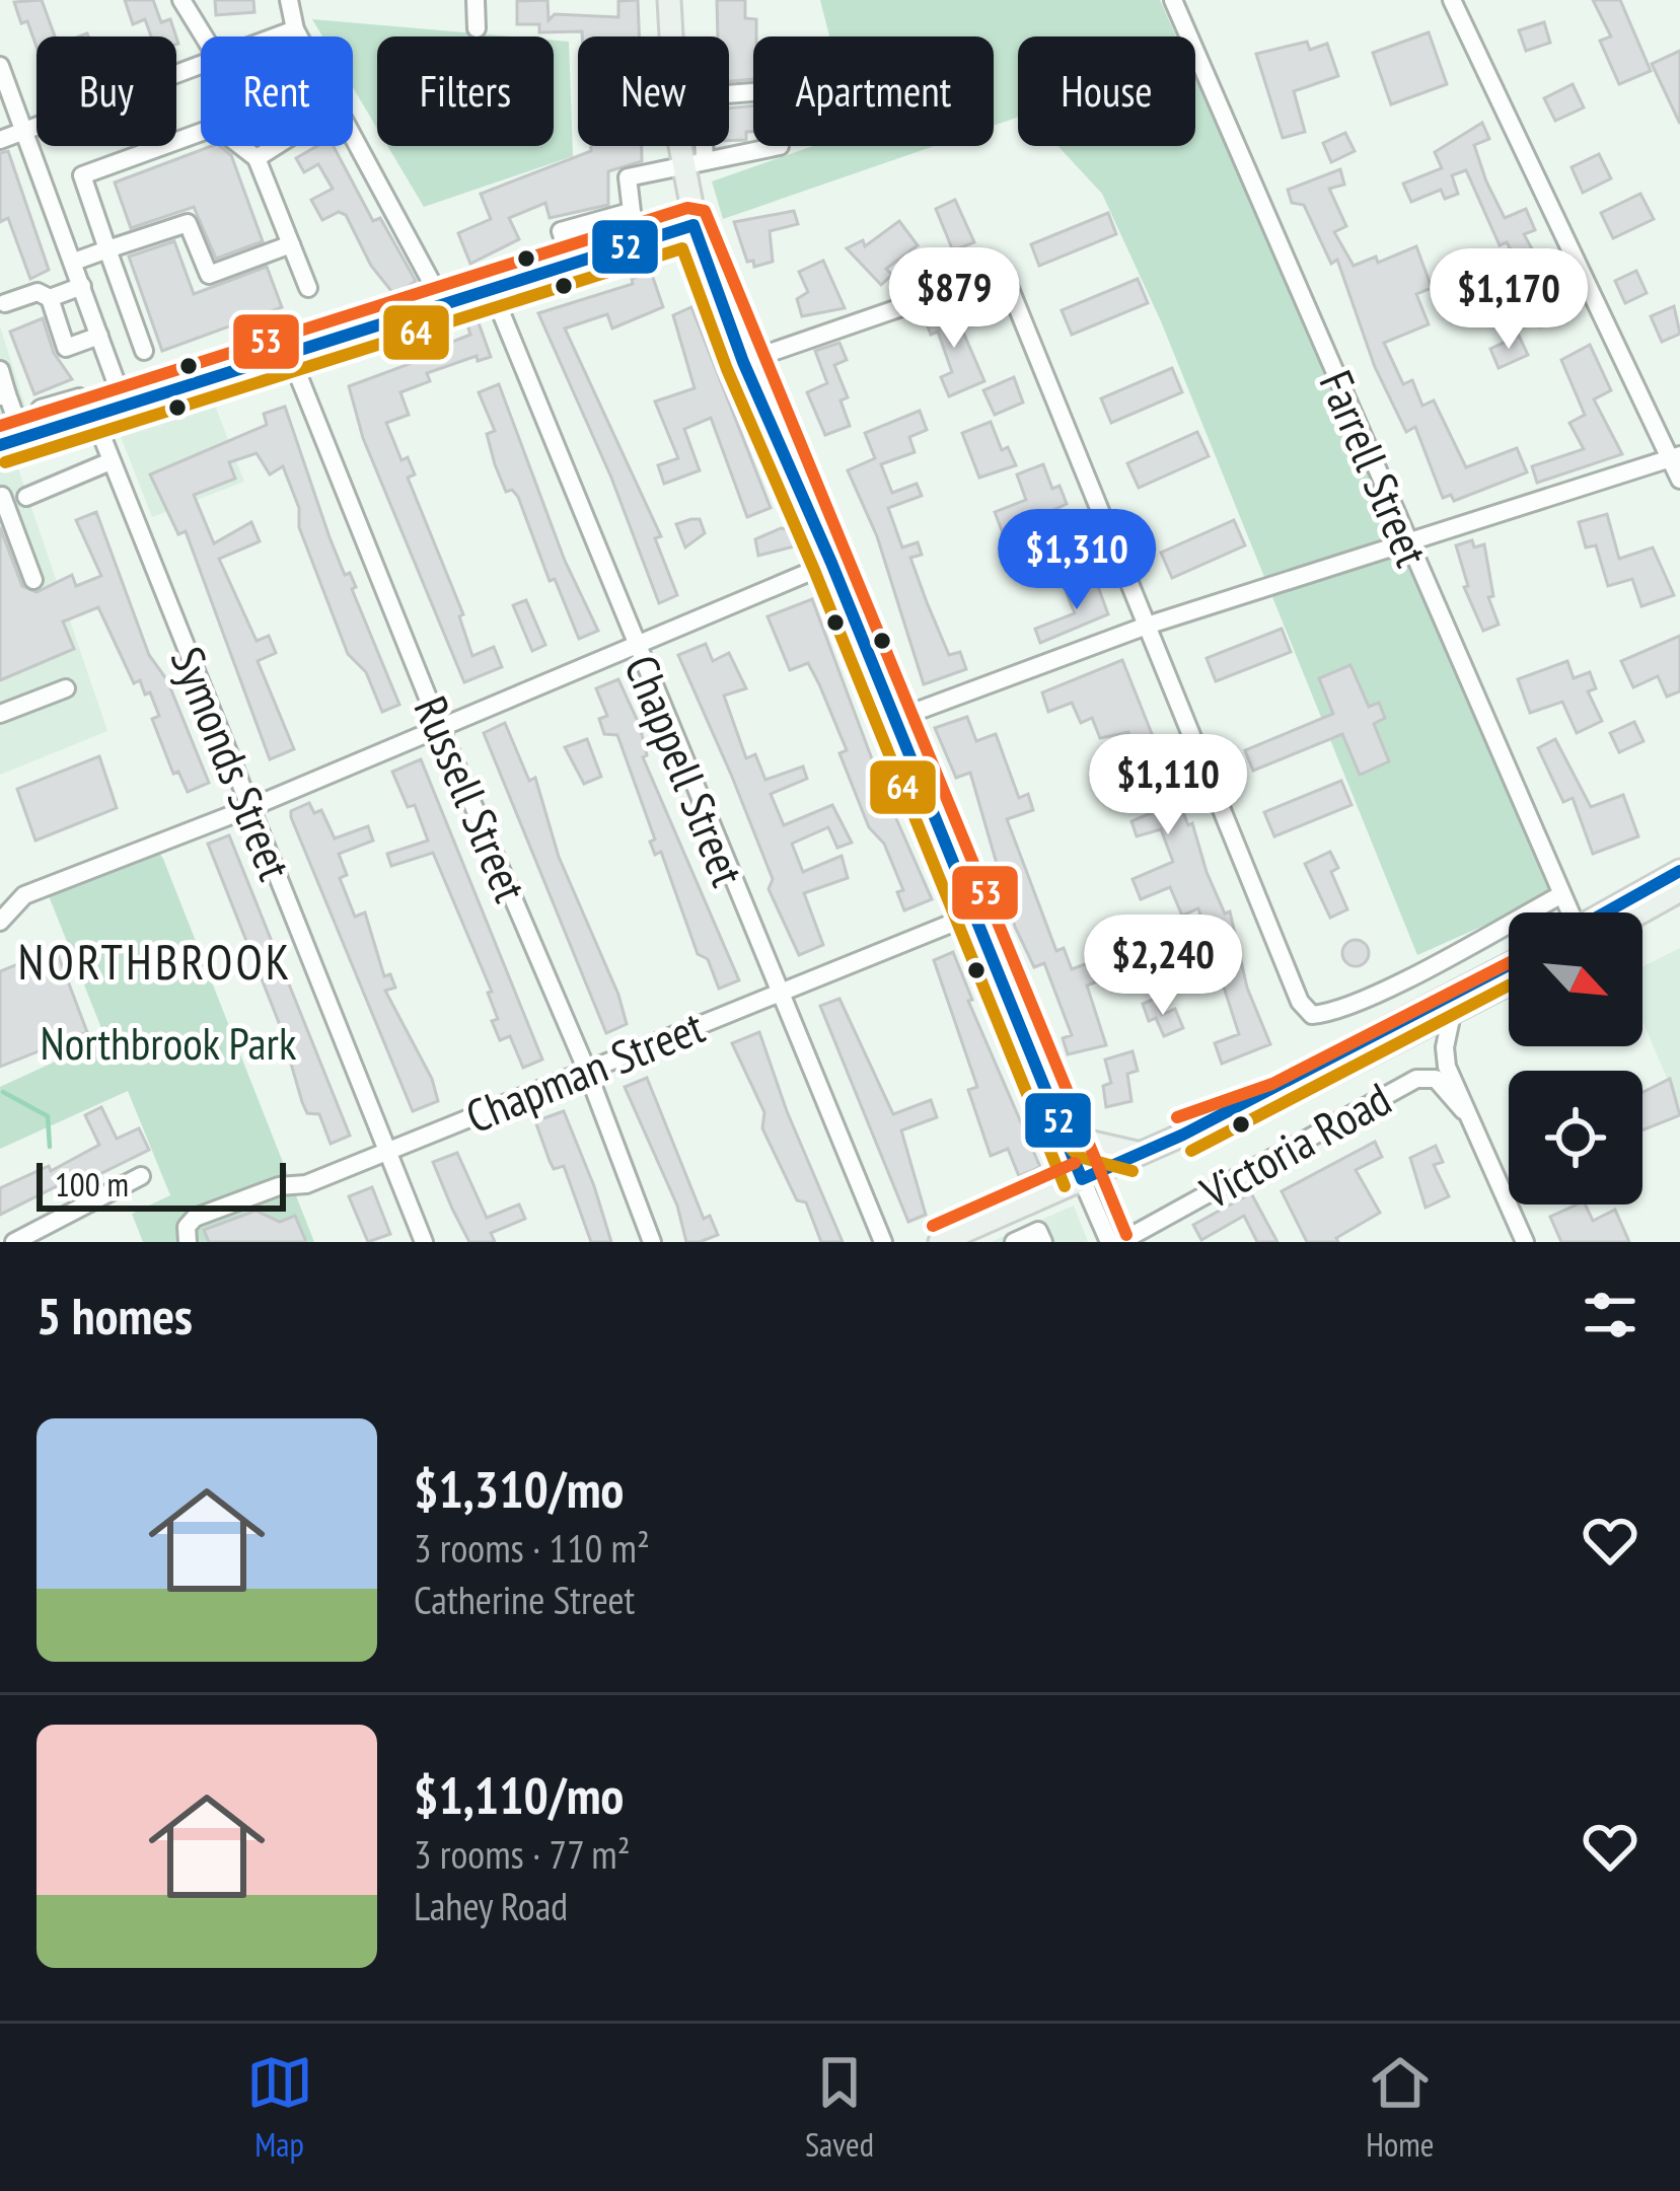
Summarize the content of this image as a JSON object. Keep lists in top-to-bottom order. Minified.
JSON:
{"streets":{"main road":["Victoria Road"],"street":["Farrell Street","Symonds Street","Chappell Street","Russell Street","Chapman Street"]},"crossings":[["Symonds Street","Chapman Street"],["Chappell Street","Chapman Street"],["Russell Street","Chapman Street"]],"districts":["NORTHBROOK"],"parks":["Northbrook Park"],"lines":["transit line 53","transit line 52","transit line 64"],"scale_bar":"100 m","north":"bottom right","page":{"chip":["Buy","Rent","Filters","New","Apartment","House"],"price":["$879","$1,170","$1,310","$1,110","$2,240"],"scale":"100 m","heading":"5 homes","list":[{"name":"$1,310/mo","note":"3 rooms · 110 m² · Catherine Street"},{"name":"$1,110/mo","note":"3 rooms · 77 m² · Lahey Road"}],"tabs":["Map","Saved","Home"]}}
